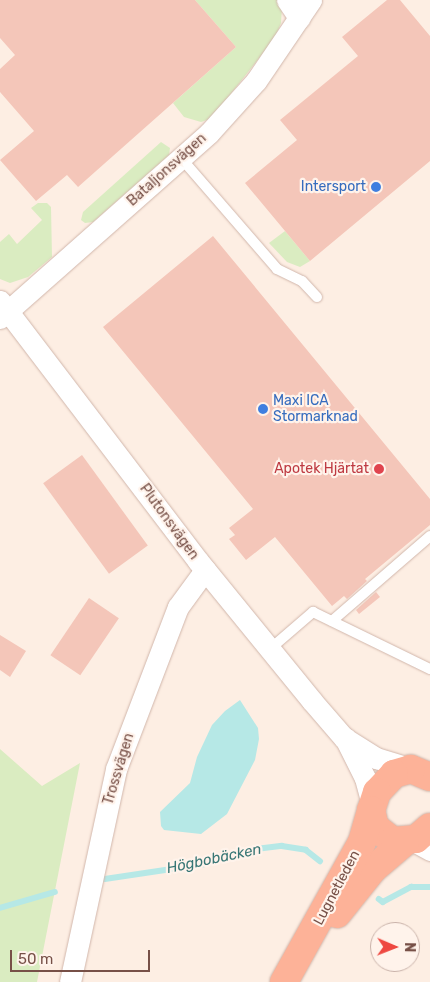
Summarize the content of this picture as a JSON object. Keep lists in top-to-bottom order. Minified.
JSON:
{"streets":{"highway":["Lugnetleden"],"street":["Bataljonsvägen","Plutonsvägen","Trossvägen"]},"crossings":[["Bataljonsvägen","Plutonsvägen"],["Plutonsvägen","Trossvägen"],["Plutonsvägen","Lugnetleden"]],"water":["Högbobäcken"],"places":["Intersport","Maxi ICA Stormarknad","Apotek Hjärtat"],"scale_bar":"50 m","north":"right"}
